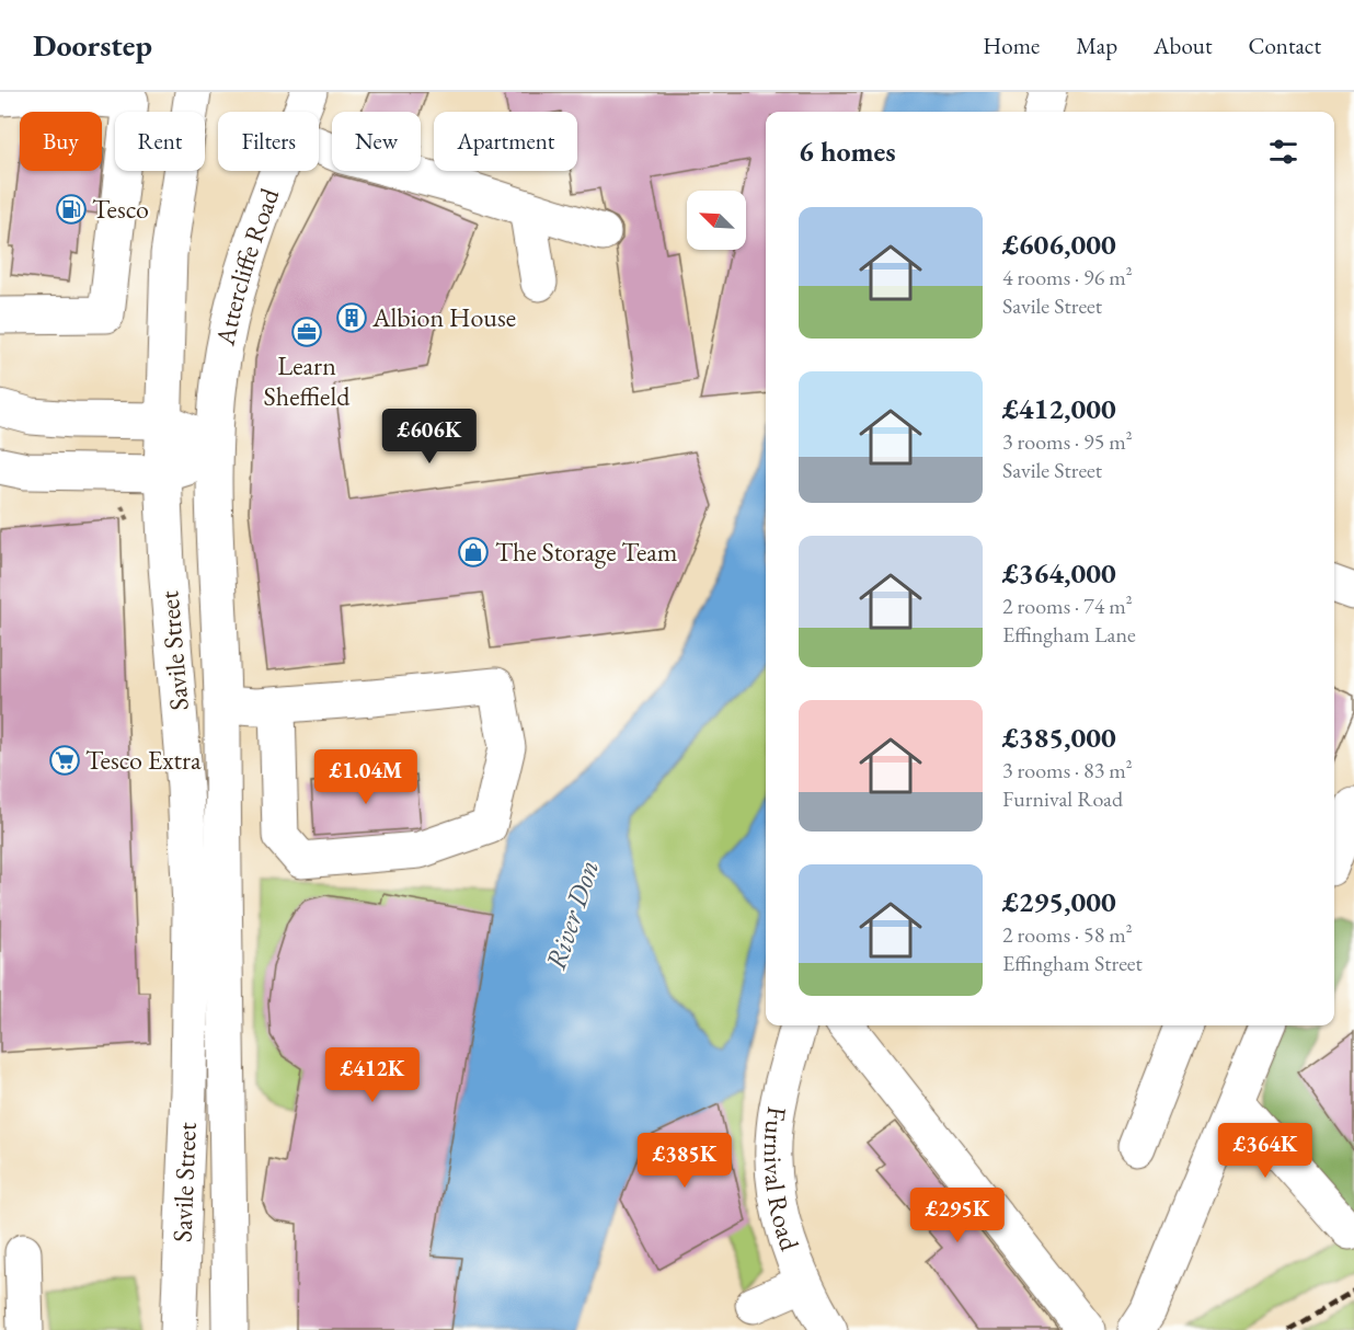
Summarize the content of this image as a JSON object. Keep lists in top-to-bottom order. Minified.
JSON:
{"streets":{"main road":["Attercliffe Road","Savile Street","Furnival Road"]},"crossings":[["Attercliffe Road","Savile Street"]],"water":["River Don"],"places":{"fuel station":["Tesco"],"building":["Albion House"],"office":["Learn Sheffield"],"shop":["The Storage Team"],"supermarket":["Tesco Extra"]},"north":"top left","page":{"header":"Doorstep","nav":["Home","Map","About","Contact"],"chip":["Buy","Rent","Filters","New","Apartment"],"heading":"6 homes","list":[{"name":"£606,000","note":"4 rooms · 96 m² · Savile Street"},{"name":"£412,000","note":"3 rooms · 95 m² · Savile Street"},{"name":"£364,000","note":"2 rooms · 74 m² · Effingham Lane"},{"name":"£385,000","note":"3 rooms · 83 m² · Furnival Road"},{"name":"£295,000","note":"2 rooms · 58 m² · Effingham Street"}],"price":["£606K","£1.04M","£412K","£364K","£385K","£295K"]}}
